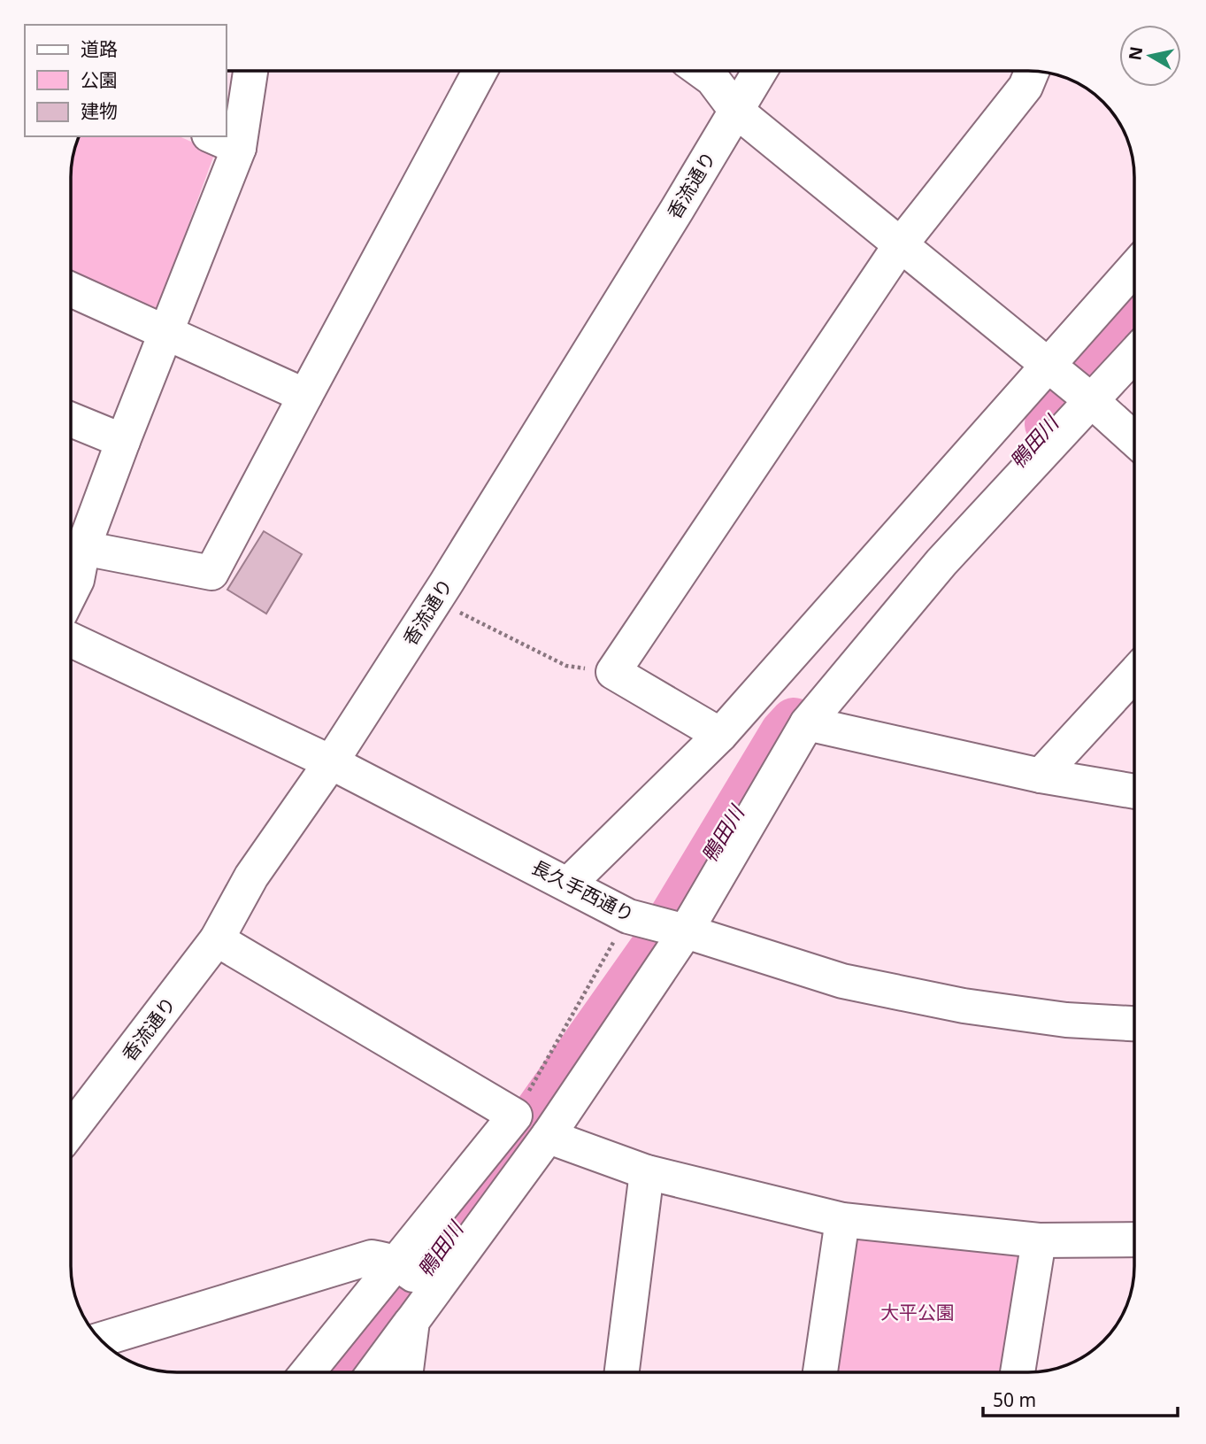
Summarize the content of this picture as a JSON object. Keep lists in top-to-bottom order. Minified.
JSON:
{"streets":{"street":["香流通り","長久手西通り"]},"crossings":[["香流通り","長久手西通り"]],"water":["鴨田川"],"parks":["大平公園"],"legend":["道路","公園","建物"],"scale_bar":"50 m","north":"left"}
